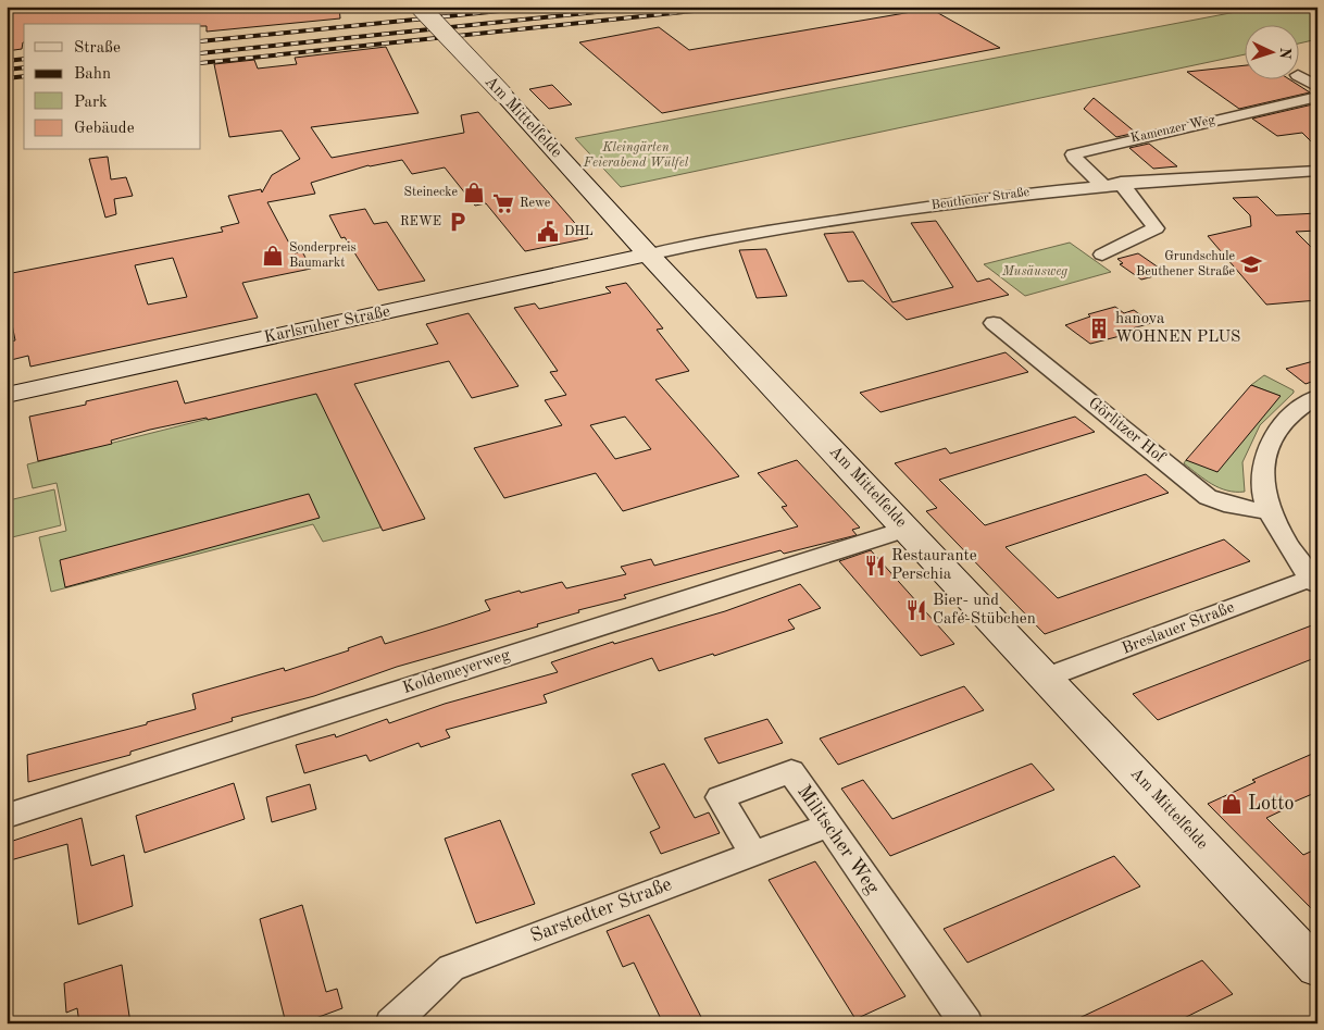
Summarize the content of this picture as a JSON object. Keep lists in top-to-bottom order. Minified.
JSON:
{"streets":{"street":["Am Mittelfelde","Kamenzer Weg","Beuthener Straße","Karlsruher Straße","Görlitzer Hof","Breslauer Straße","Koldemeyerweg","Militscher Weg","Sarstedter Straße"]},"crossings":[["Am Mittelfelde","Beuthener Straße"],["Am Mittelfelde","Karlsruher Straße"],["Am Mittelfelde","Breslauer Straße"],["Am Mittelfelde","Koldemeyerweg"],["Kamenzer Weg","Beuthener Straße"],["Beuthener Straße","Karlsruher Straße"],["Militscher Weg","Sarstedter Straße"]],"parks":["Kleingärten Feierabend Wülfel","Musäusweg"],"places":{"shop":["Steinecke","Sonderpreis Baumarkt","Lotto"],"supermarket":["Rewe"],"parking":["REWE"],"public building":["DHL"],"school or university":["Grundschule Beuthener Straße"],"building":["hanova WOHNEN PLUS"],"restaurant":["Restaurante Perschia","Bier- und Café-Stübchen"]},"legend":["Straße","Bahn","Park","Gebäude"],"north":"right"}
